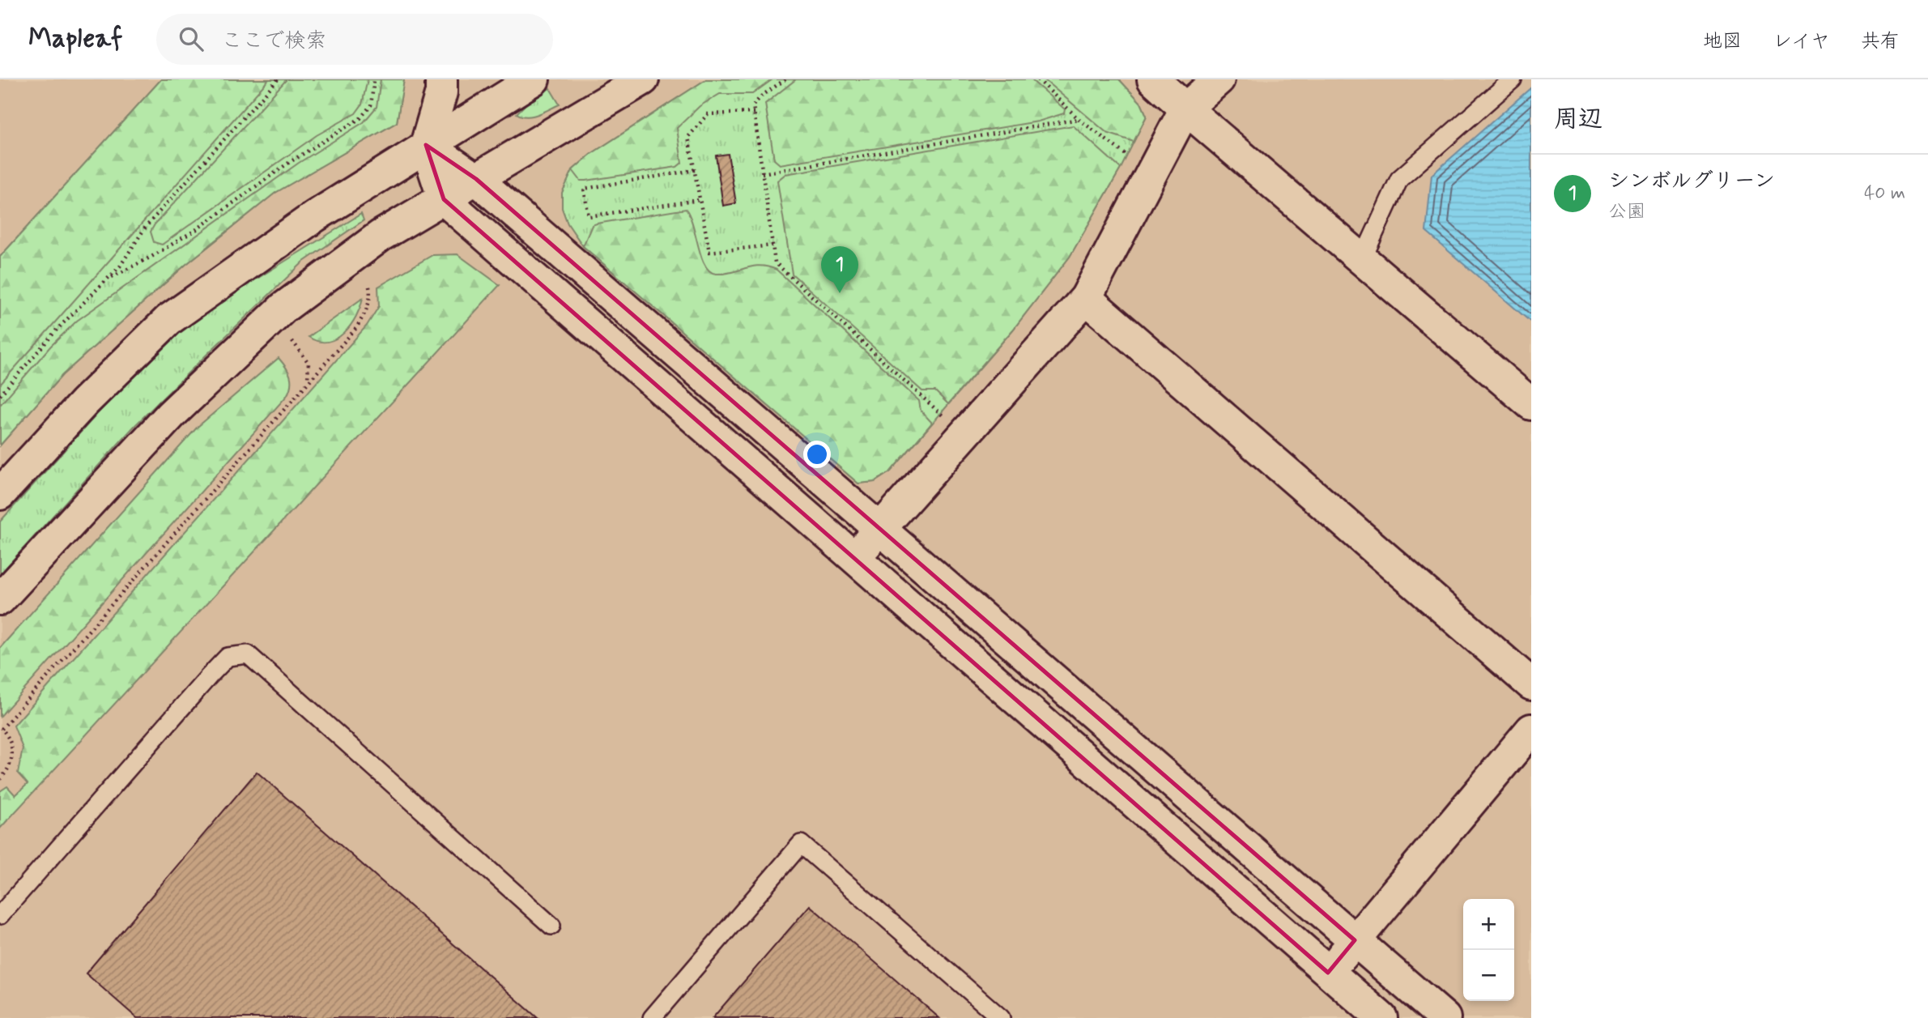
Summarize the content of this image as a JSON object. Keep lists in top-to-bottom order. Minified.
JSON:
{"page":{"header":"Mapleaf","search":"ここで検索","nav":["地図","レイヤ","共有"],"heading":"周辺","list":[{"mark":"1","name":"シンボルグリーン","note":"公園","value":"40 m"}],"pins":"1","map_buttons":["+","−"]}}
